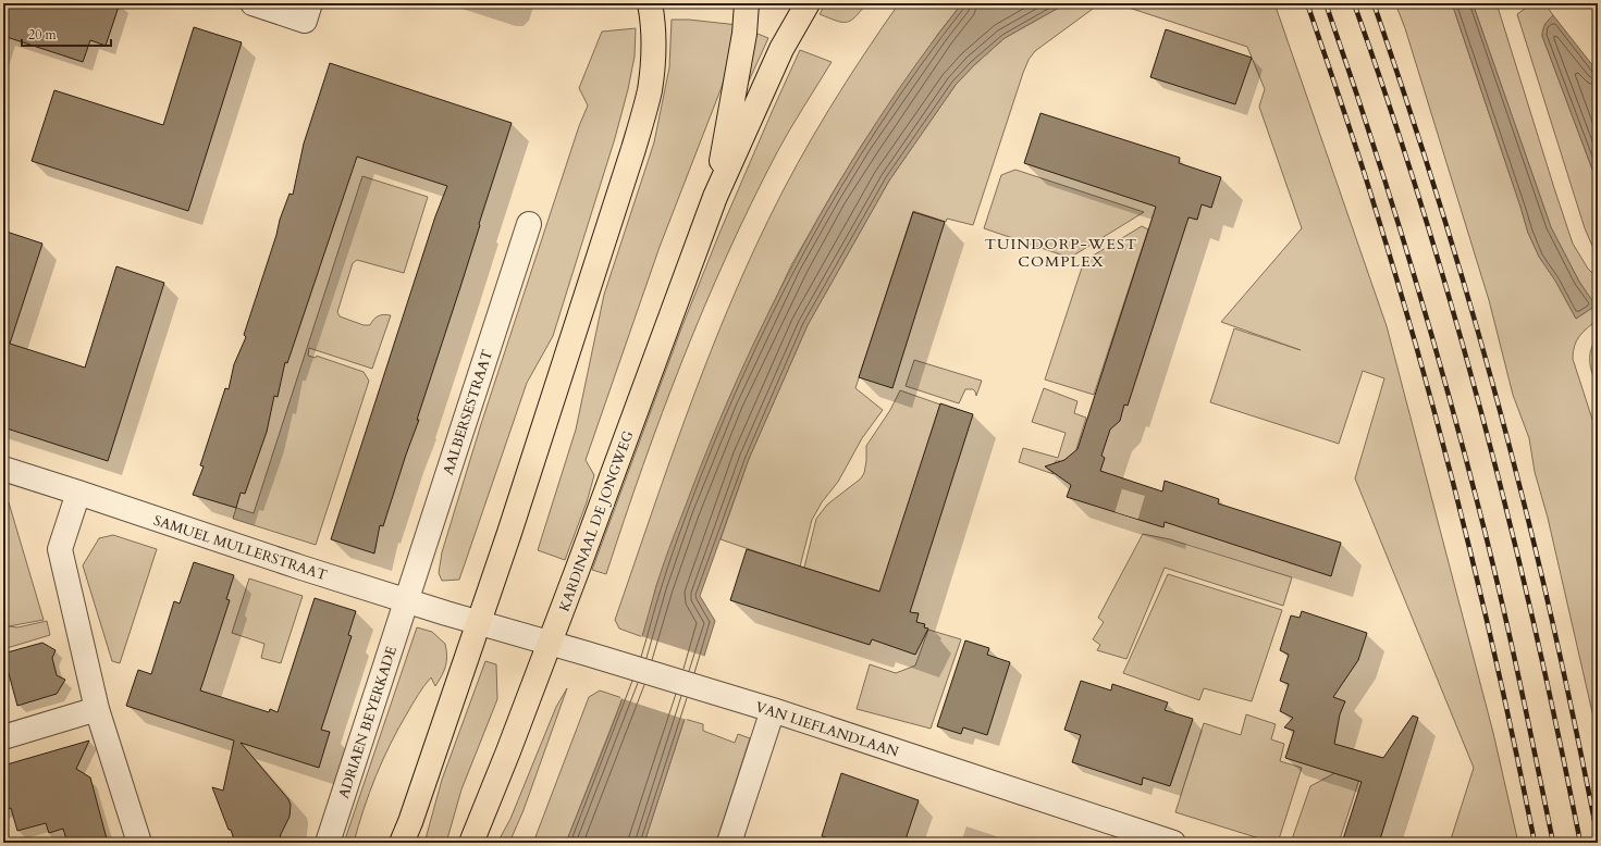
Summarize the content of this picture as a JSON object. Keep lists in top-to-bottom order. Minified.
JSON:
{"streets":{"main road":["KARDINAAL DE JONGWEG"],"street":["AALBERSESTRAAT","SAMUEL MULLERSTRAAT","ADRIAEN BEYERKADE","VAN LIEFLANDLAAN"]},"crossings":[["AALBERSESTRAAT","SAMUEL MULLERSTRAAT"],["AALBERSESTRAAT","ADRIAEN BEYERKADE"],["KARDINAAL DE JONGWEG","VAN LIEFLANDLAAN"],["SAMUEL MULLERSTRAAT","ADRIAEN BEYERKADE"],["SAMUEL MULLERSTRAAT","VAN LIEFLANDLAAN"]],"districts":["TUINDORP-WEST COMPLEX"],"scale_bar":"20 m"}
